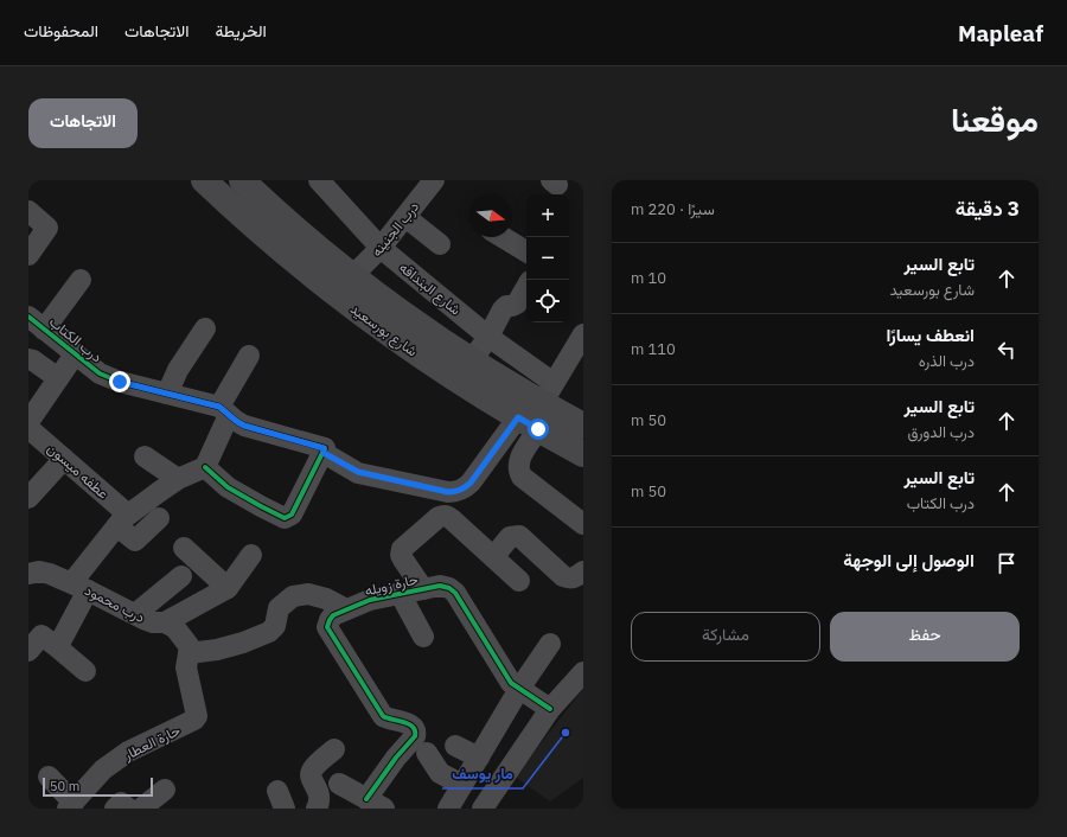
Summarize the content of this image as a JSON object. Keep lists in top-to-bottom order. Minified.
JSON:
{"streets":{"main road":["شارع بورسعيد"],"street":["درب الجنينه","شارع البنداقه","درب الكتاب","عطفه ميسون","حارة زويله","درب محمود","حارة العطار"]},"crossings":[["درب الجنينه","شارع البنداقه"],["درب الجنينه","شارع بورسعيد"],["شارع البنداقه","شارع بورسعيد"],["شارع بورسعيد","درب الكتاب"],["درب محمود","حارة العطار"]],"places":["مار يوسف"],"scale_bar":"50 m","north":"right","page":{"header":"Mapleaf","nav":["الخريطة","الاتجاهات","المحفوظات"],"title":"موقعنا","buttons":["الاتجاهات",["حفظ","مشاركة"]],"heading":["3 دقيقة","سيرًا · 220 m"],"map_buttons":["+","−"],"list":[["تابع السير","شارع بورسعيد","10 m"],["انعطف يسارًا","درب الذره","110 m"],["تابع السير","درب الدورق","50 m"],["تابع السير","درب الكتاب","50 m"],"الوصول إلى الوجهة"],"scale":"50 m"}}
